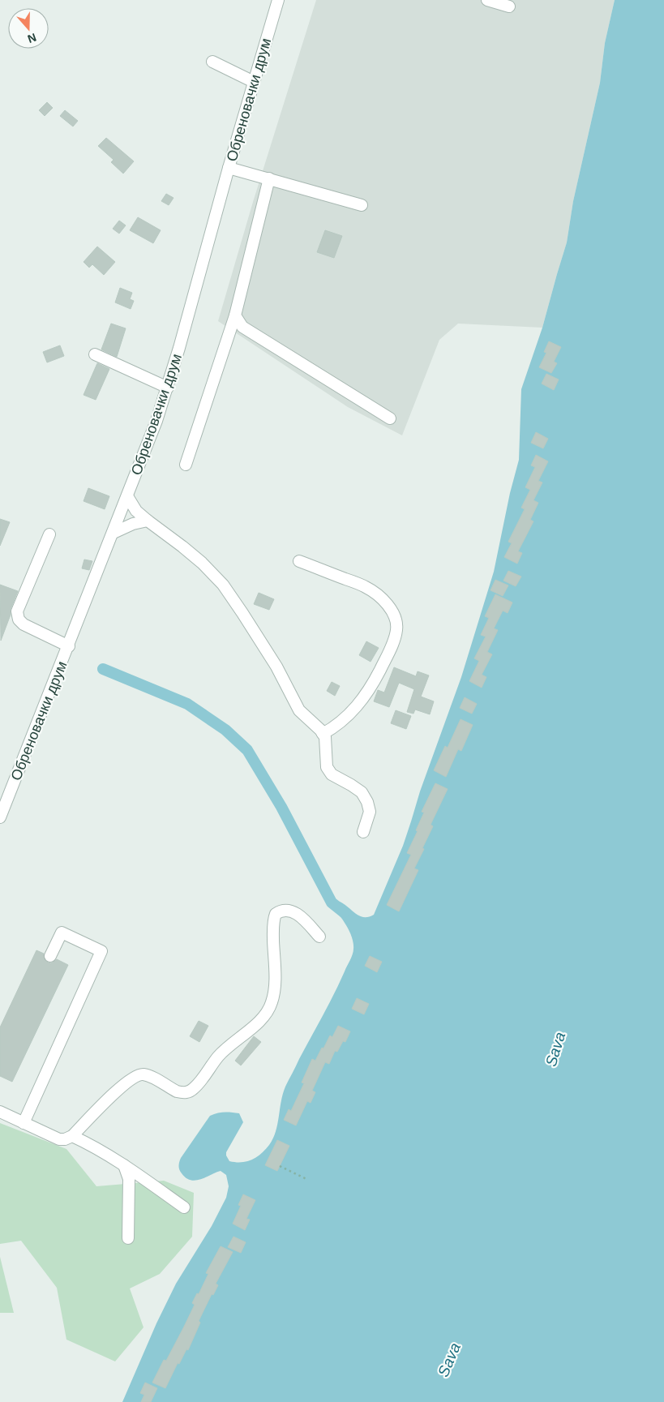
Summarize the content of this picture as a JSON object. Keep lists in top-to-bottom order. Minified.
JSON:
{"streets":{"street":["Обреновачки друм"]},"water":["Sava"],"north":"bottom"}
